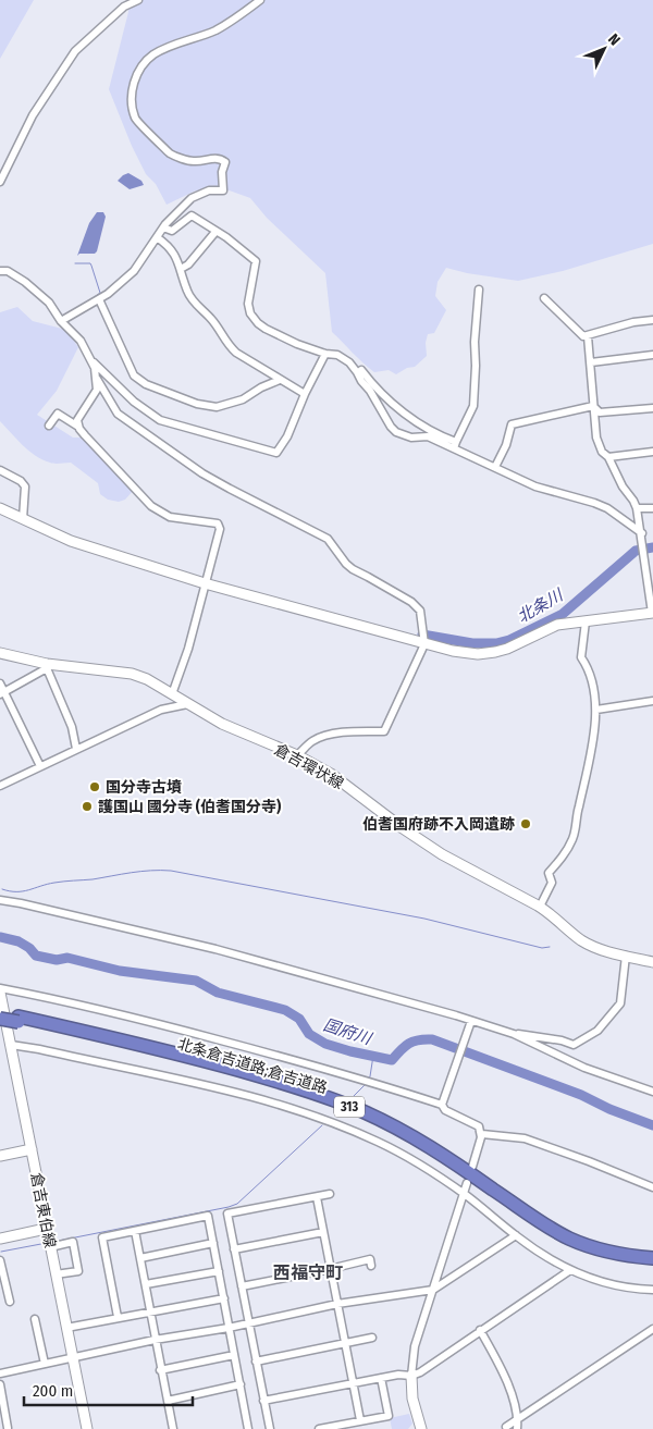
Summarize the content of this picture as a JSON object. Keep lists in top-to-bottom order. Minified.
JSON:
{"streets":{"highway":["北条倉吉道路;倉吉道路","313"],"main road":["倉吉環状線","倉吉東伯線"]},"districts":["西福守町"],"water":["北条川","国府川"],"places":["国分寺古墳","護国山 國分寺 (伯耆国分寺)","伯耆国府跡不入岡遺跡"],"scale_bar":"200 m","north":"top right"}
